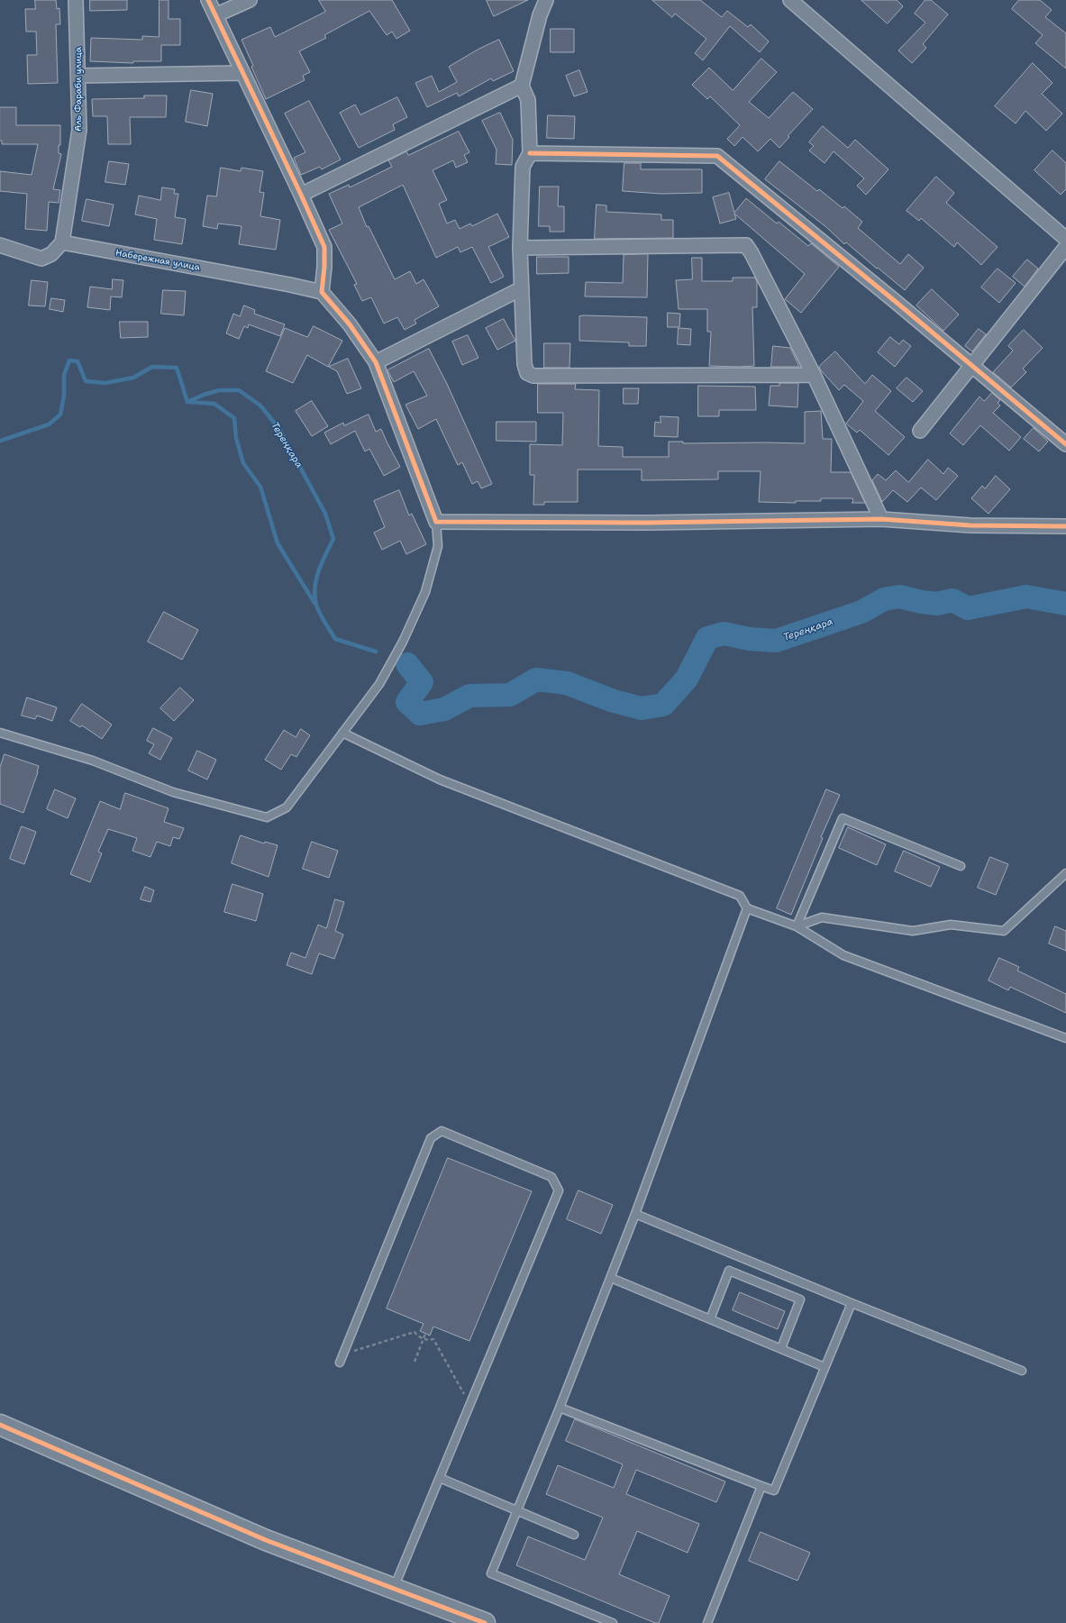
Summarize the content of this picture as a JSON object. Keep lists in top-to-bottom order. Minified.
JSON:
{"streets":{"street":["Аль Фараби улица","Набережная улица"]},"crossings":[["Аль Фараби улица","Набережная улица"]],"water":["Тереңқара"]}
